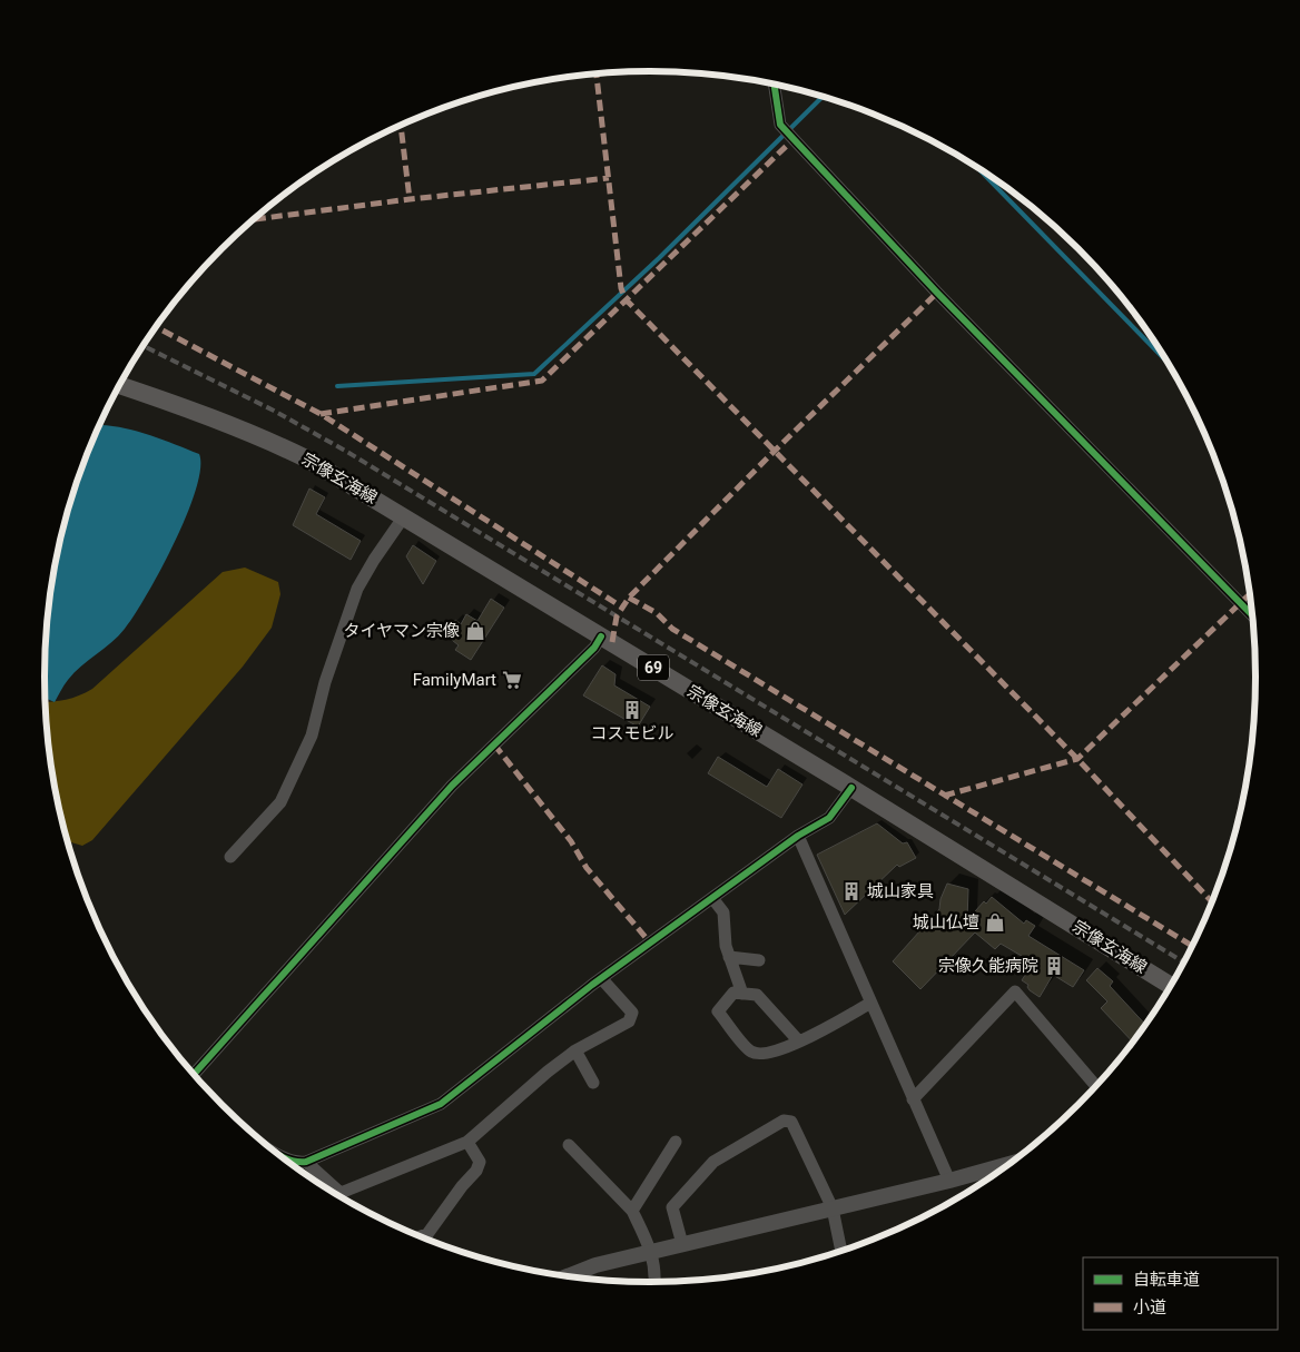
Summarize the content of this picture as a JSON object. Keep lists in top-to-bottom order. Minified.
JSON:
{"streets":{"main road":["宗像玄海線","69"]},"places":{"shop":["タイヤマン宗像","城山仏壇"],"supermarket":["FamilyMart"],"building":["コスモビル","城山家具","宗像久能病院"]},"legend":["自転車道","小道"]}
